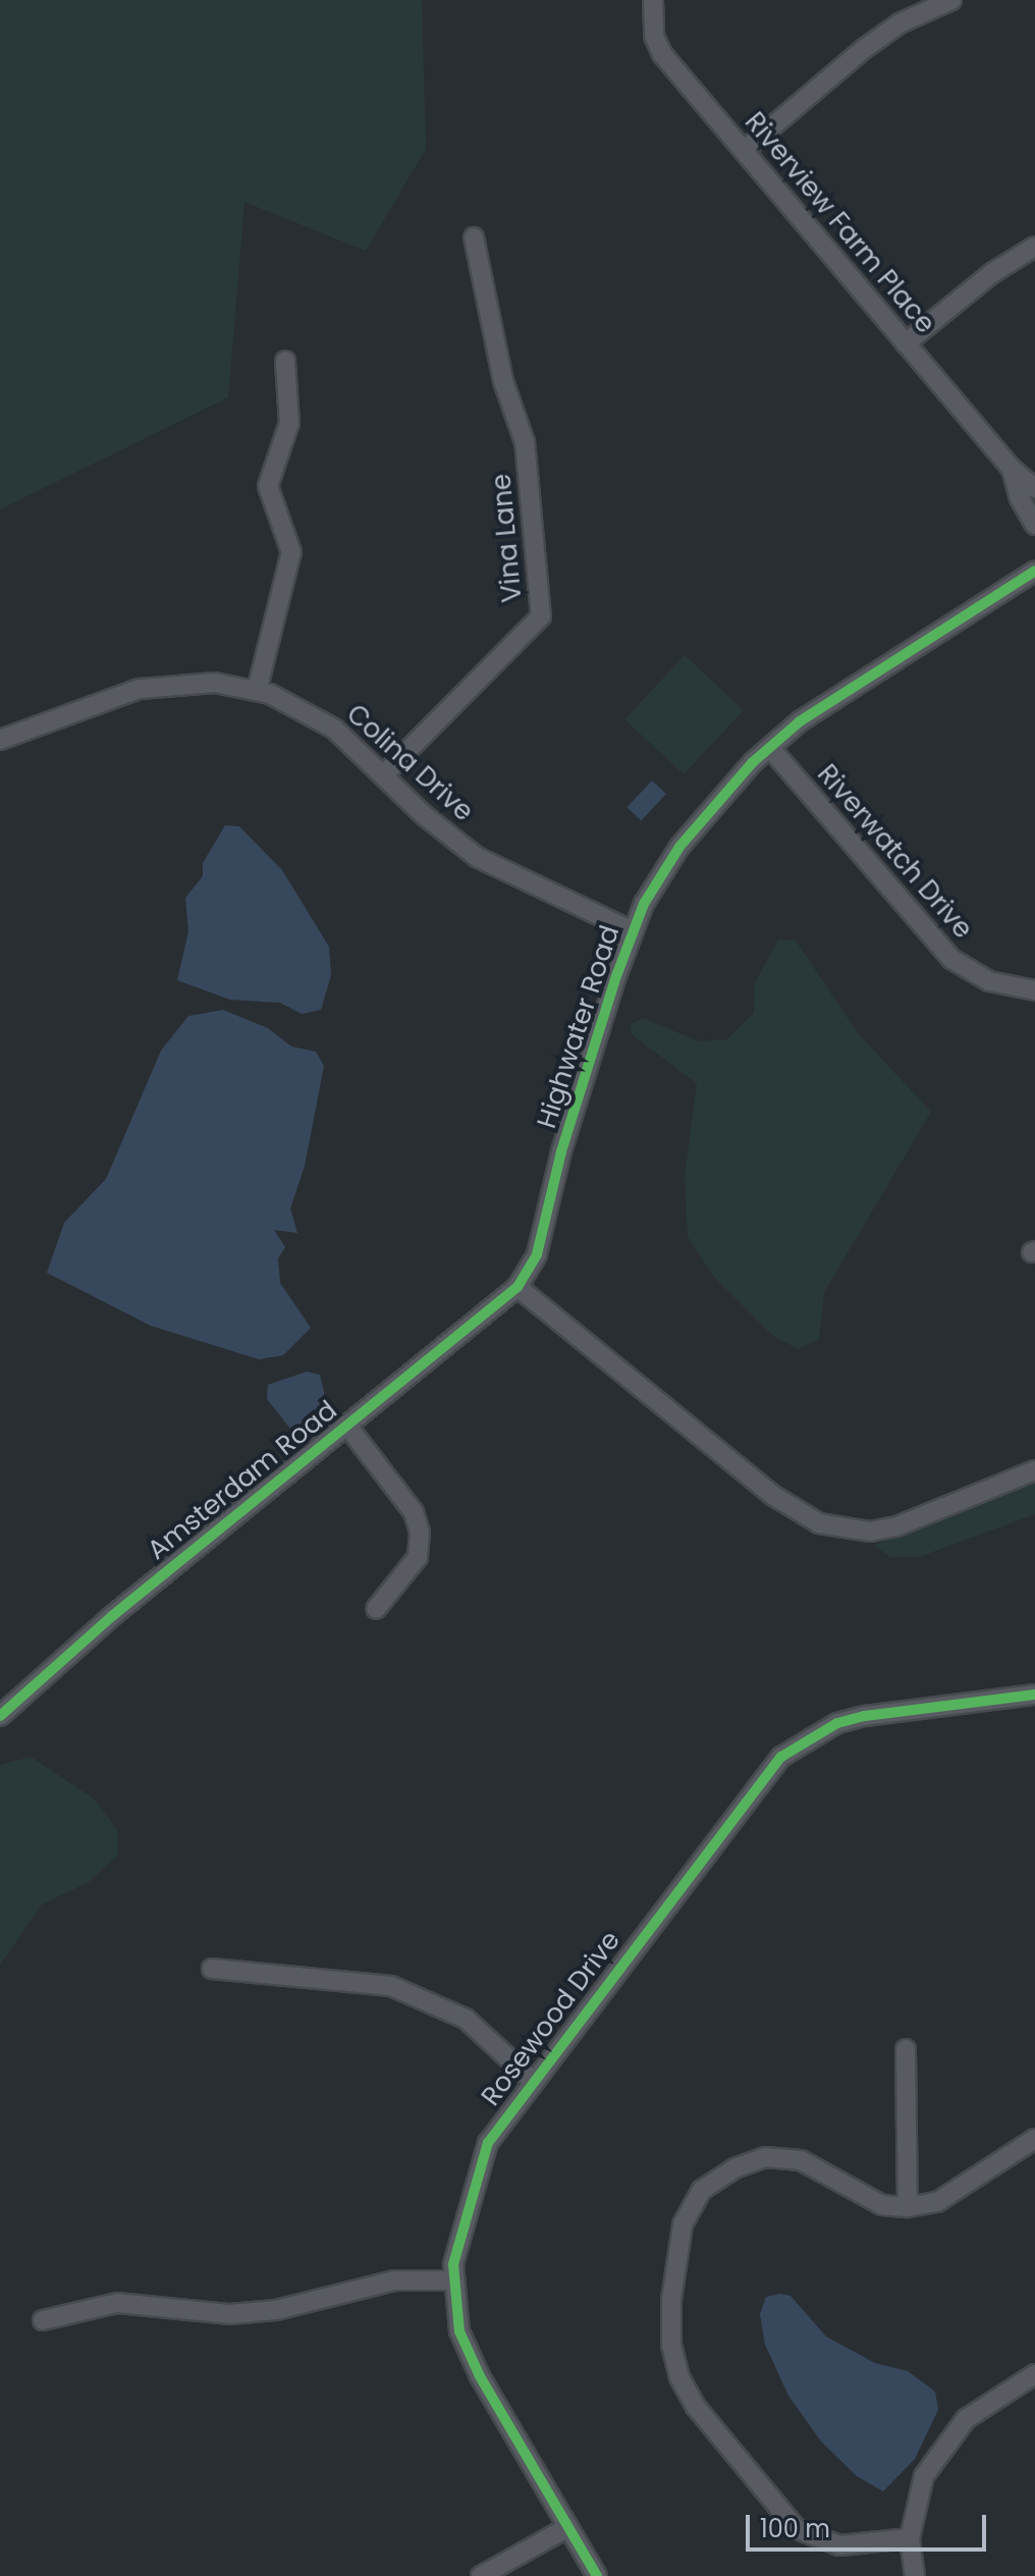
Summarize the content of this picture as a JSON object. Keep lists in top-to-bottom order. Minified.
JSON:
{"streets":{"street":["Riverview Farm Place","Vina Lane","Colina Drive","Riverwatch Drive","Highwater Road","Amsterdam Road","Rosewood Drive"]},"crossings":[["Vina Lane","Colina Drive"],["Colina Drive","Highwater Road"],["Riverwatch Drive","Highwater Road"],["Highwater Road","Amsterdam Road"]],"scale_bar":"100 m"}
